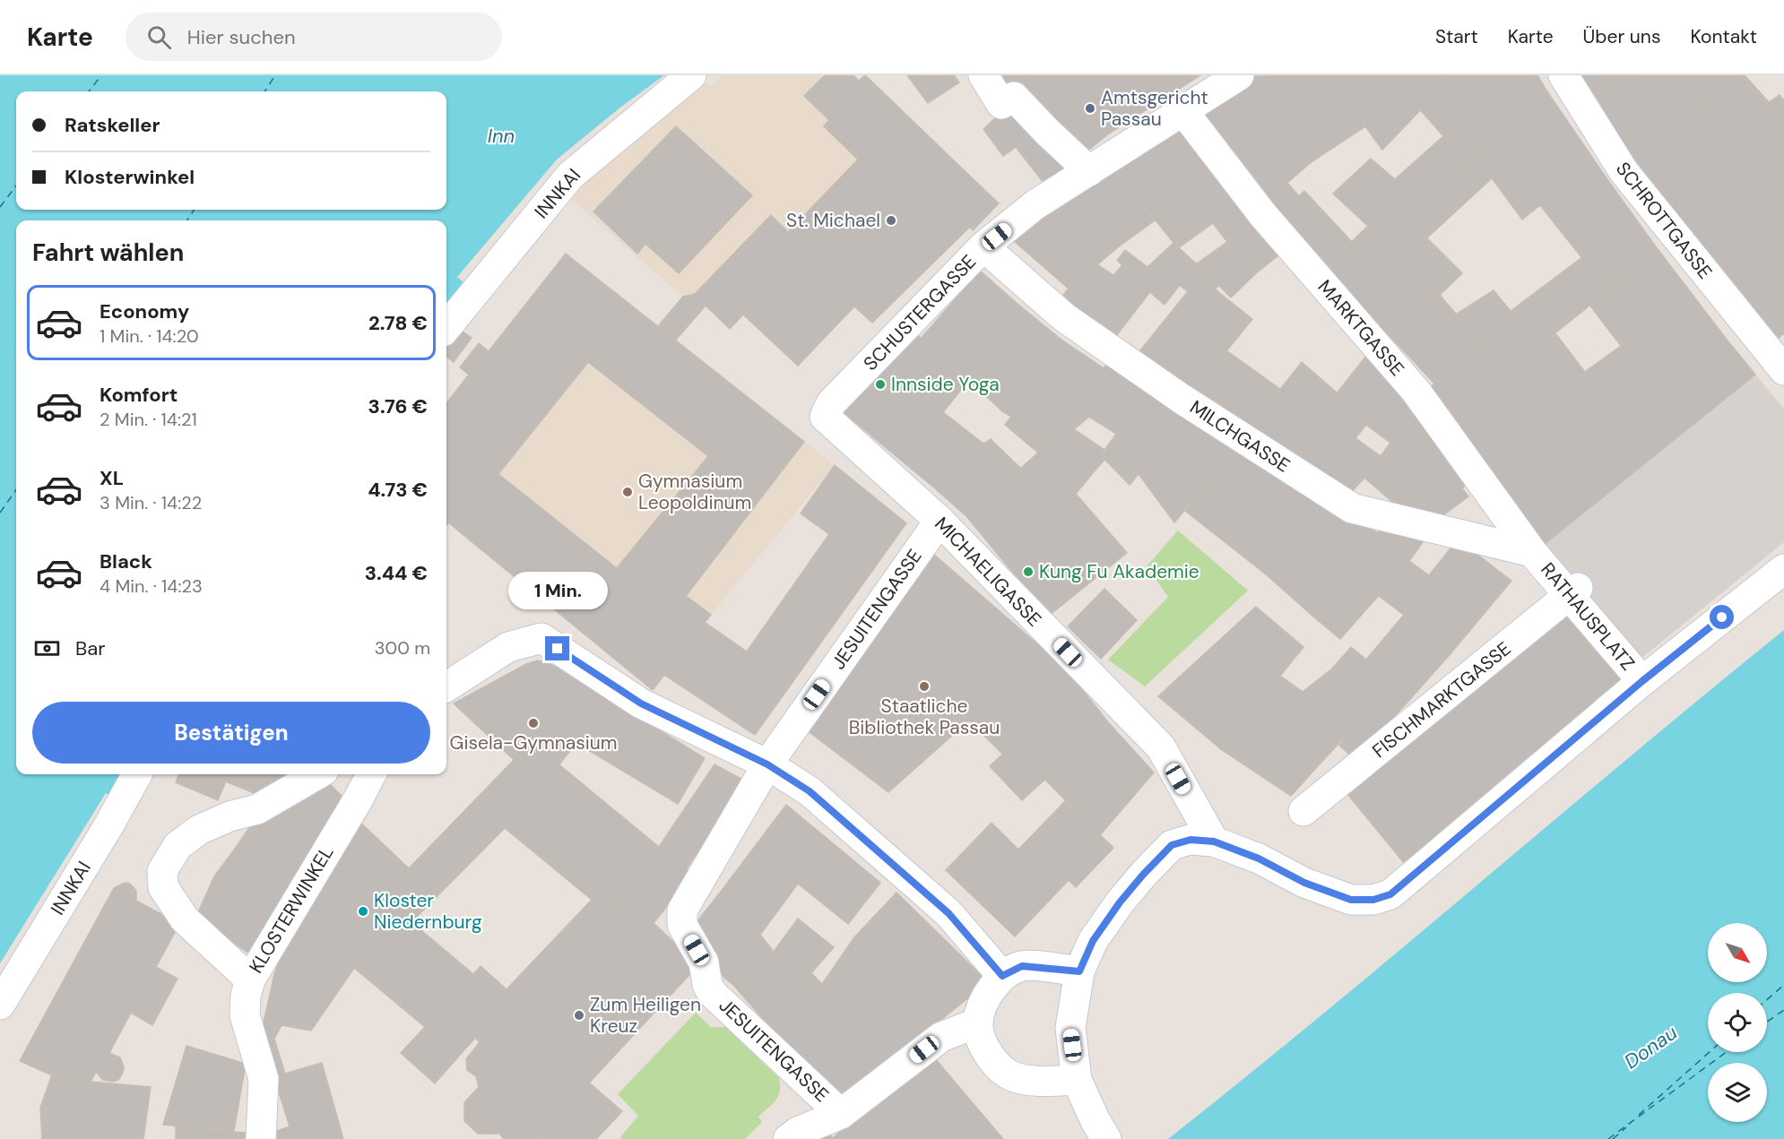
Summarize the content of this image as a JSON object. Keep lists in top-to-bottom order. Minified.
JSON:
{"streets":{"street":["INNKAI","SCHROTTGASSE","SCHUSTERGASSE","MARKTGASSE","MILCHGASSE","MICHAELIGASSE","JESUITENGASSE","RATHAUSPLATZ","FISCHMARKTGASSE","KLOSTERWINKEL"]},"crossings":[["SCHUSTERGASSE","MARKTGASSE"],["SCHUSTERGASSE","MILCHGASSE"],["SCHUSTERGASSE","MICHAELIGASSE"],["MARKTGASSE","MILCHGASSE"],["MARKTGASSE","RATHAUSPLATZ"],["MILCHGASSE","RATHAUSPLATZ"],["MICHAELIGASSE","JESUITENGASSE"],["RATHAUSPLATZ","FISCHMARKTGASSE"]],"water":["Inn","Donau"],"places":["Amtsgericht Passau","St. Michael","Innside Yoga","Gymnasium Leopoldinum","Kung Fu Akademie","Staatliche Bibliothek Passau","Gisela-Gymnasium","Kloster Niedernburg","Zum Heiligen Kreuz"],"north":"bottom right","page":{"header":"Karte","search":"Hier suchen","nav":["Start","Karte","Über uns","Kontakt"],"banner":["Ratskeller","Klosterwinkel"],"heading":"Fahrt wählen","list":[{"name":"Economy","note":"1 Min. · 14:20","value":"2.78 €"},{"name":"Komfort","note":"2 Min. · 14:21","value":"3.76 €"},{"name":"XL","note":"3 Min. · 14:22","value":"4.73 €"},{"name":"Black","note":"4 Min. · 14:23","value":"3.44 €"}],"bubble":"1 Min.","pay":["Bar","300 m"],"buttons":"Bestätigen"}}
